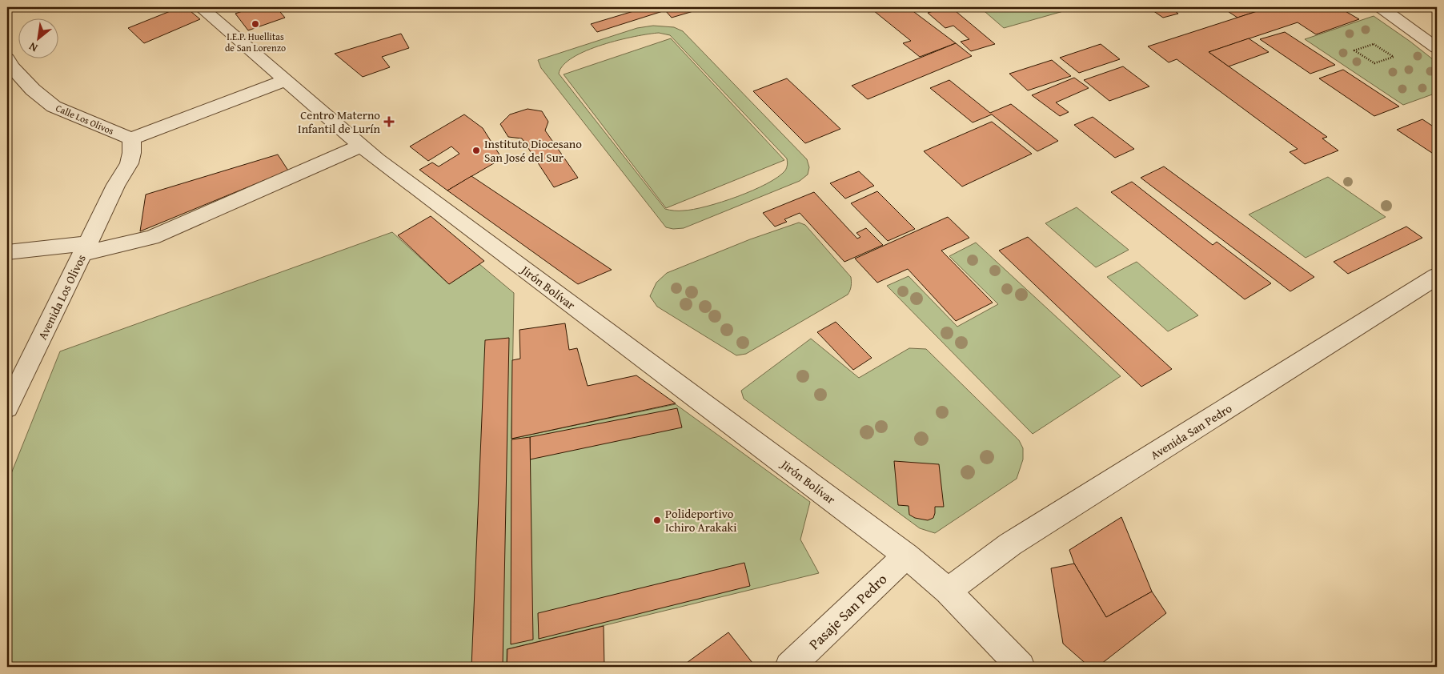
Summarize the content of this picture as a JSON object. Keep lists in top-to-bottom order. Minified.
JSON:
{"streets":{"street":["Calle Los Olivos","Jirón Bolívar","Avenida Los Olivos","Avenida San Pedro","Pasaje San Pedro"]},"crossings":[["Calle Los Olivos","Avenida Los Olivos"],["Jirón Bolívar","Avenida San Pedro"],["Jirón Bolívar","Pasaje San Pedro"]],"places":{"other":["I.E.P. Huellitas de San Lorenzo","Instituto Diocesano San José del Sur","Polideportivo Ichiro Arakaki"],"health":["Centro Materno Infantil de Lurín"]},"north":"bottom left"}
